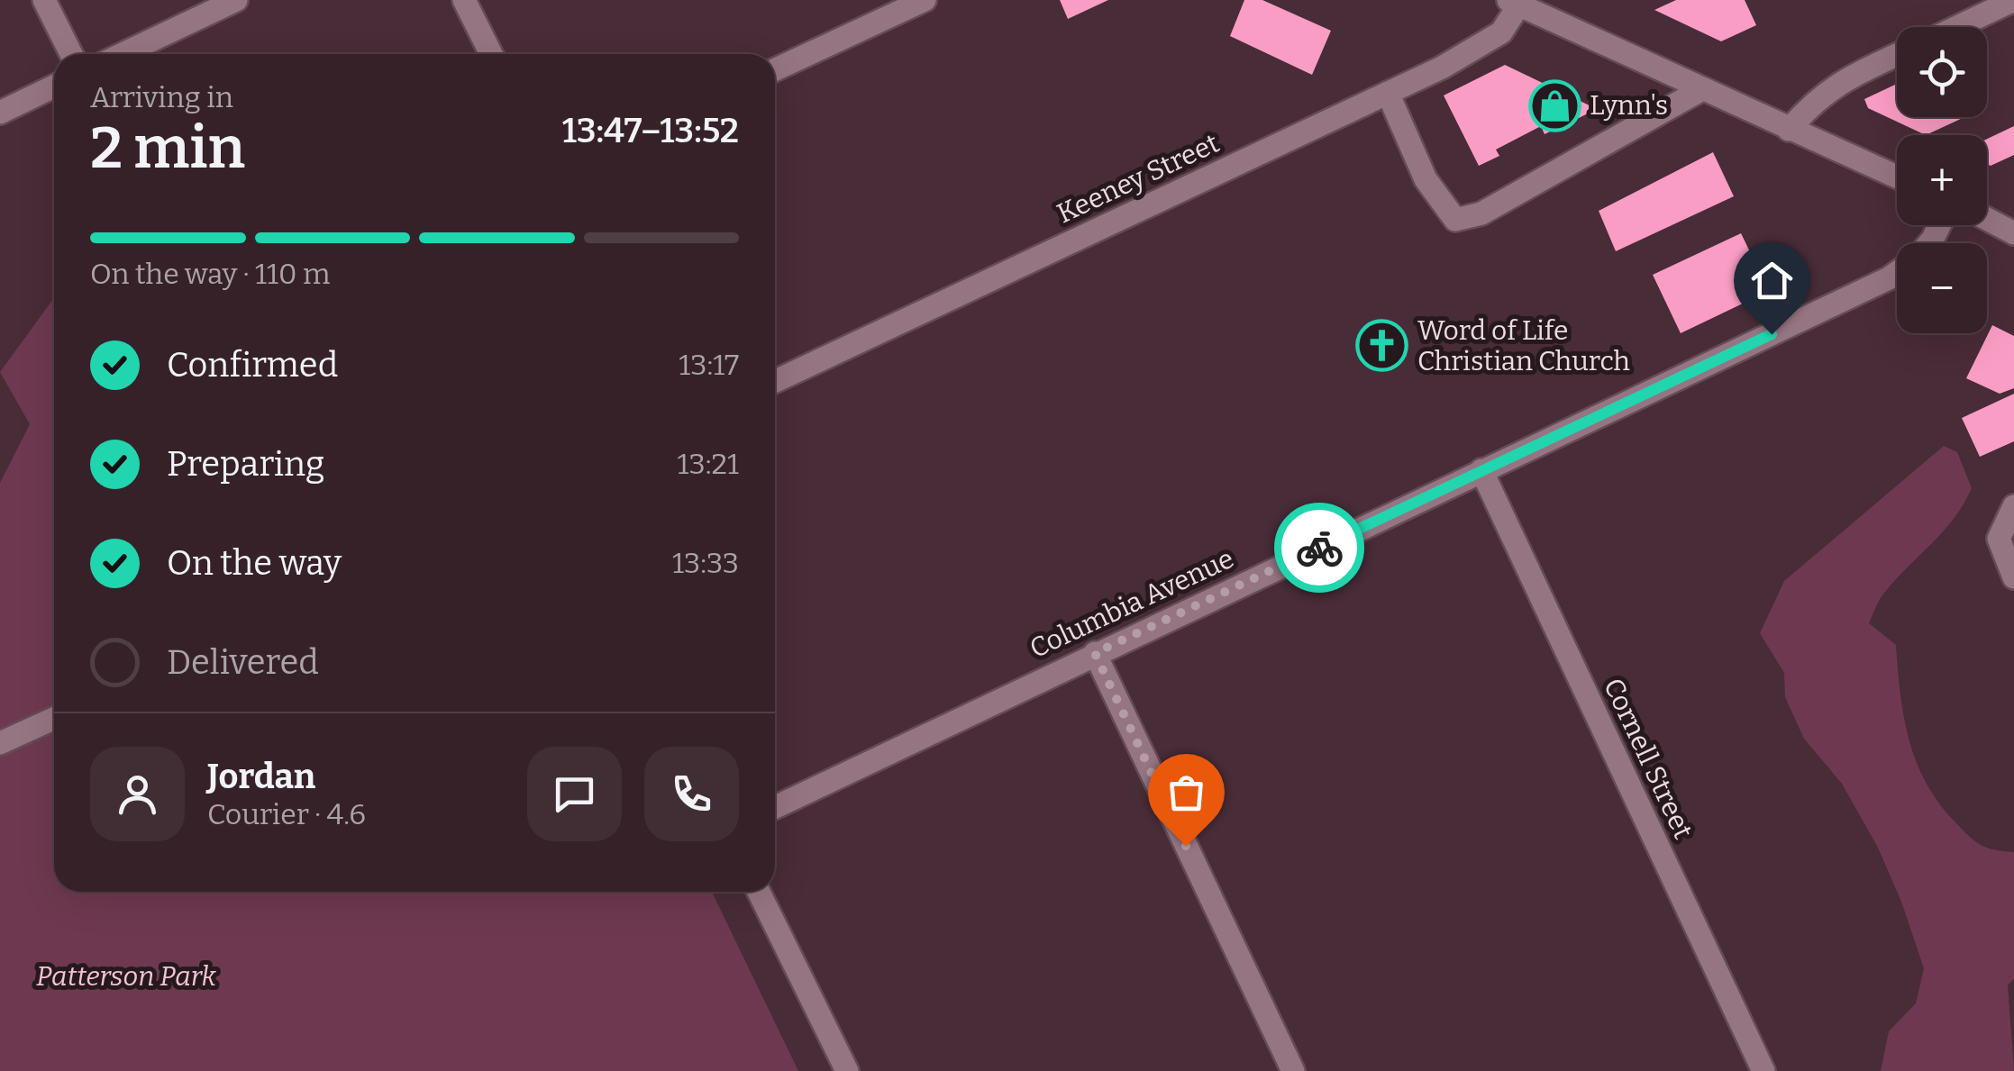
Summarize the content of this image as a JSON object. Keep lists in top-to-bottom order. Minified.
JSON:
{"streets":{"street":["Keeney Street","Columbia Avenue","Cornell Street"]},"crossings":[["Columbia Avenue","Cornell Street"]],"parks":["Patterson Park"],"places":{"shop":["Lynn's"],"church":["Word of Life Christian Church"]},"page":{"map_buttons":["+","−"],"heading":["2 min","Arriving in","13:47–13:52"],"panel":["Jordan","Courier · 4.6"],"bar":"On the way · 110 m","list":[["Confirmed","13:17"],["Preparing","13:21"],["On the way","13:33"],"Delivered"]}}
